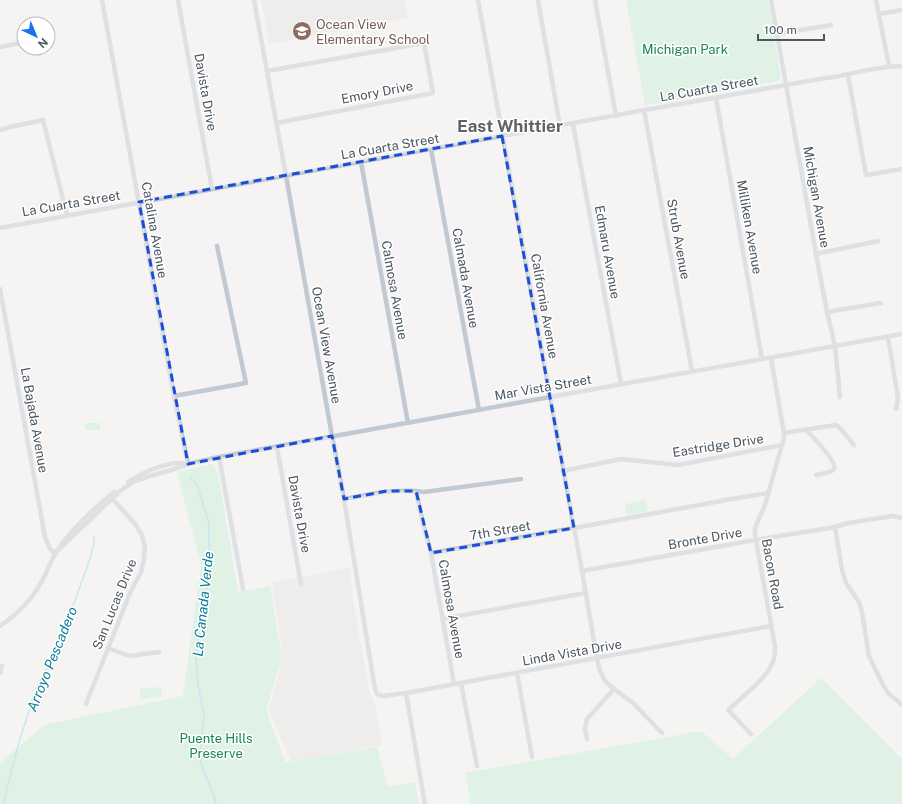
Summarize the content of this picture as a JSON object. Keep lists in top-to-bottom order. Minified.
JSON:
{"streets":{"street":["La Cuarta Street","Davista Drive","Emory Drive","Michigan Avenue","Milliken Avenue","Catalina Avenue","Strub Avenue","Edmaru Avenue","Calmada Avenue","Calmosa Avenue","California Avenue","Ocean View Avenue","Mar Vista Street","La Bajada Avenue","Eastridge Drive","7th Street","Bronte Drive","Bacon Road","San Lucas Drive","Linda Vista Drive"]},"crossings":[["La Cuarta Street","Davista Drive"],["La Cuarta Street","Michigan Avenue"],["La Cuarta Street","Milliken Avenue"],["La Cuarta Street","Catalina Avenue"],["La Cuarta Street","Strub Avenue"],["La Cuarta Street","Edmaru Avenue"],["La Cuarta Street","Calmada Avenue"],["La Cuarta Street","Calmosa Avenue"],["La Cuarta Street","California Avenue"],["La Cuarta Street","Ocean View Avenue"],["Davista Drive","Mar Vista Street"],["Emory Drive","Ocean View Avenue"],["Michigan Avenue","Mar Vista Street"],["Milliken Avenue","Mar Vista Street"],["Catalina Avenue","Mar Vista Street"],["Strub Avenue","Mar Vista Street"],["Edmaru Avenue","Mar Vista Street"],["Calmada Avenue","Mar Vista Street"],["Calmosa Avenue","Mar Vista Street"],["Calmosa Avenue","7th Street"],["Calmosa Avenue","Linda Vista Drive"],["California Avenue","Mar Vista Street"],["California Avenue","Eastridge Drive"],["California Avenue","7th Street"],["California Avenue","Bronte Drive"],["California Avenue","Linda Vista Drive"],["Ocean View Avenue","Mar Vista Street"],["Ocean View Avenue","Linda Vista Drive"],["Mar Vista Street","La Bajada Avenue"],["Mar Vista Street","Bacon Road"],["Mar Vista Street","San Lucas Drive"],["Eastridge Drive","Bacon Road"],["7th Street","Bacon Road"],["Bronte Drive","Bacon Road"],["Bacon Road","Linda Vista Drive"]],"districts":["East Whittier"],"water":["La Canada Verde","Arroyo Pescadero"],"parks":["Michigan Park","Puente Hills Preserve"],"places":{"school or university":["Ocean View Elementary School"]},"scale_bar":"100 m","north":"bottom right"}
